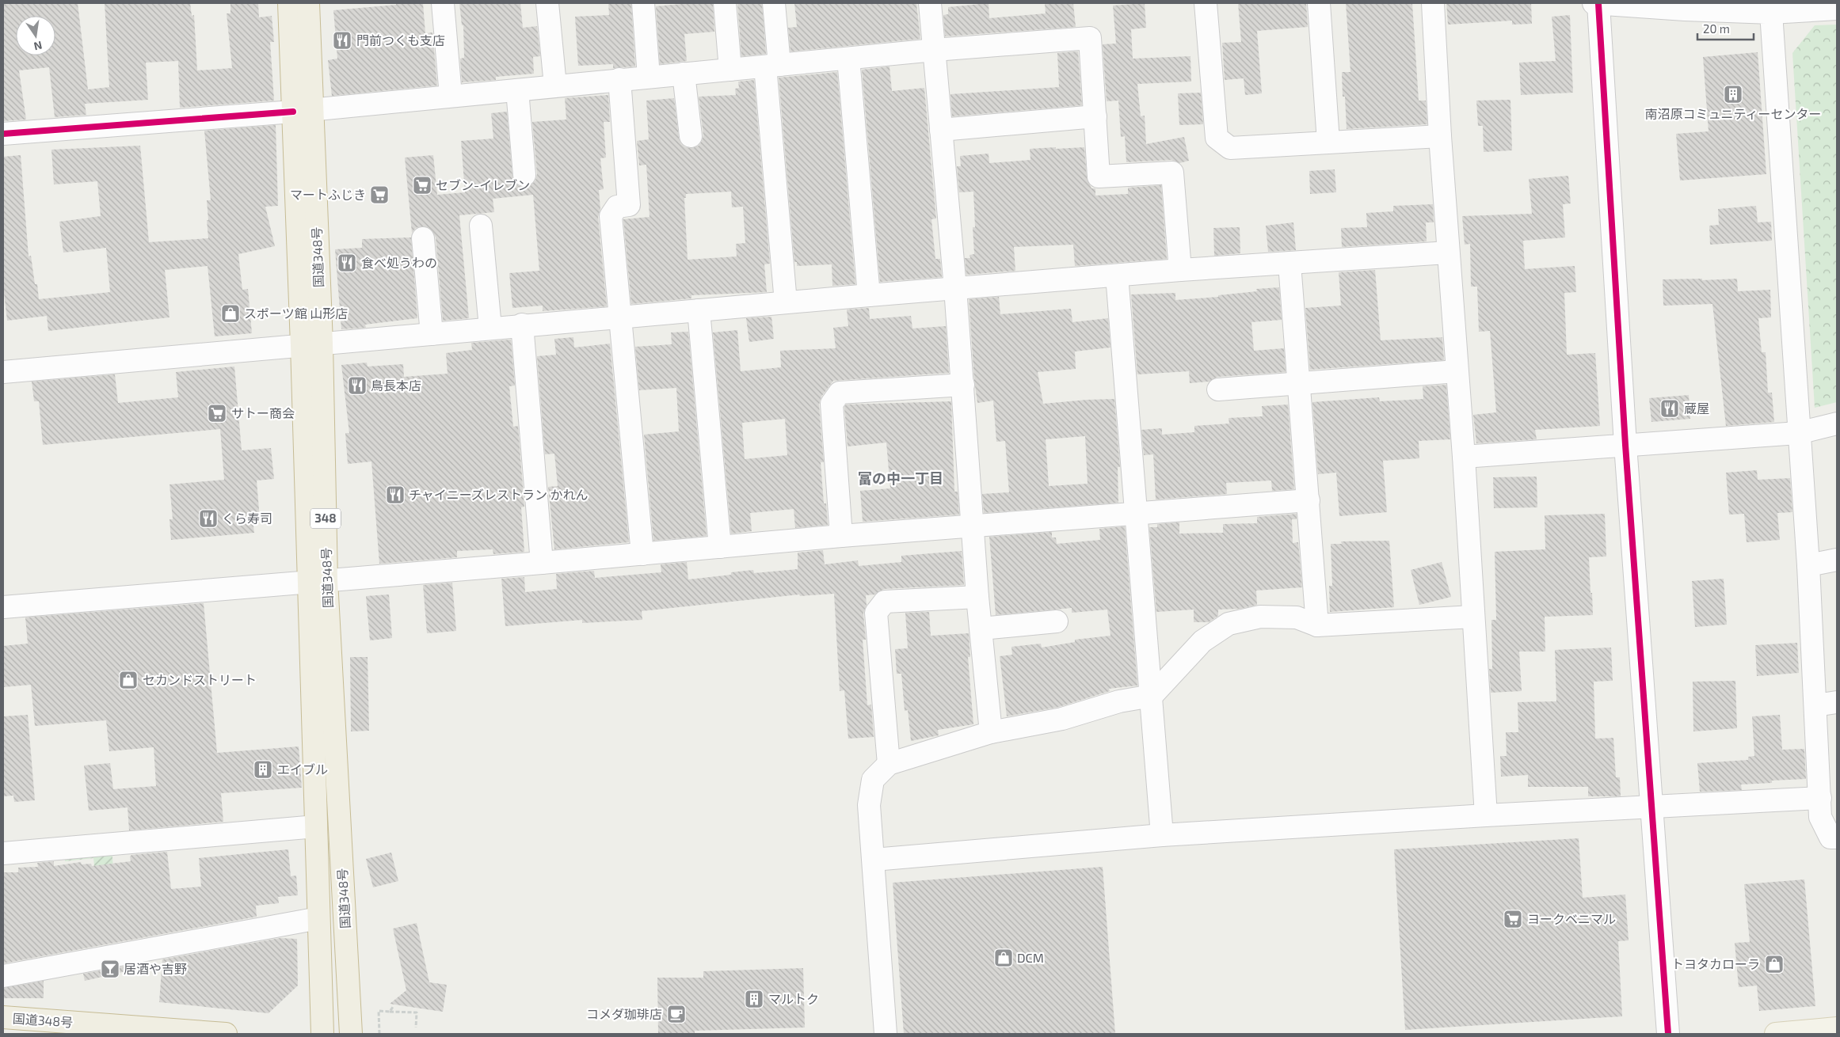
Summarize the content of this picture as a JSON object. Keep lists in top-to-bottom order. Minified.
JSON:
{"streets":{"highway":["国道348号","348"]},"districts":["富の中一丁目"],"places":{"restaurant":["門前つくも支店","食べ処うわの","鳥長本店","蔵屋","チャイニーズレストラン かれん","くら寿司"],"building":["南沼原コミュニティーセンター","エイブル","マルトク"],"supermarket":["セブン-イレブン","マートふじき","サトー商会","ヨークベニマル"],"shop":["スポーツ館 山形店","セカンドストリート","DCM","トヨタカローラ"],"bar":["居酒や吉野"],"cafe":["コメダ珈琲店"]},"scale_bar":"20 m","north":"bottom"}
